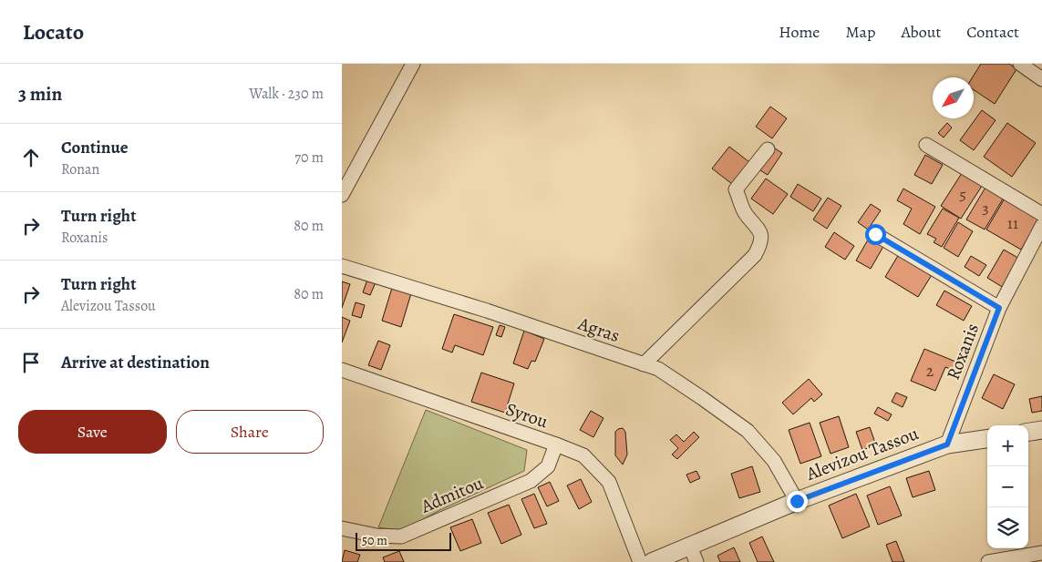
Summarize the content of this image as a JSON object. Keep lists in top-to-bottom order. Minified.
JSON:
{"streets":{"street":["Agras","Roxanis","Syrou","Alevizou Tassou","Admitou"]},"crossings":[["Agras","Alevizou Tassou"],["Roxanis","Alevizou Tassou"],["Syrou","Admitou"]],"house_numbers":["5","3","11","2"],"scale_bar":"50 m","north":"bottom left","page":{"header":"Locato","nav":["Home","Map","About","Contact"],"heading":["3 min","Walk · 230 m"],"list":[["Continue","Ronan","70 m"],["Turn right","Roxanis","80 m"],["Turn right","Alevizou Tassou","80 m"],"Arrive at destination"],"buttons":["Save","Share"],"map_buttons":["+","−"],"scale":"50 m"}}
